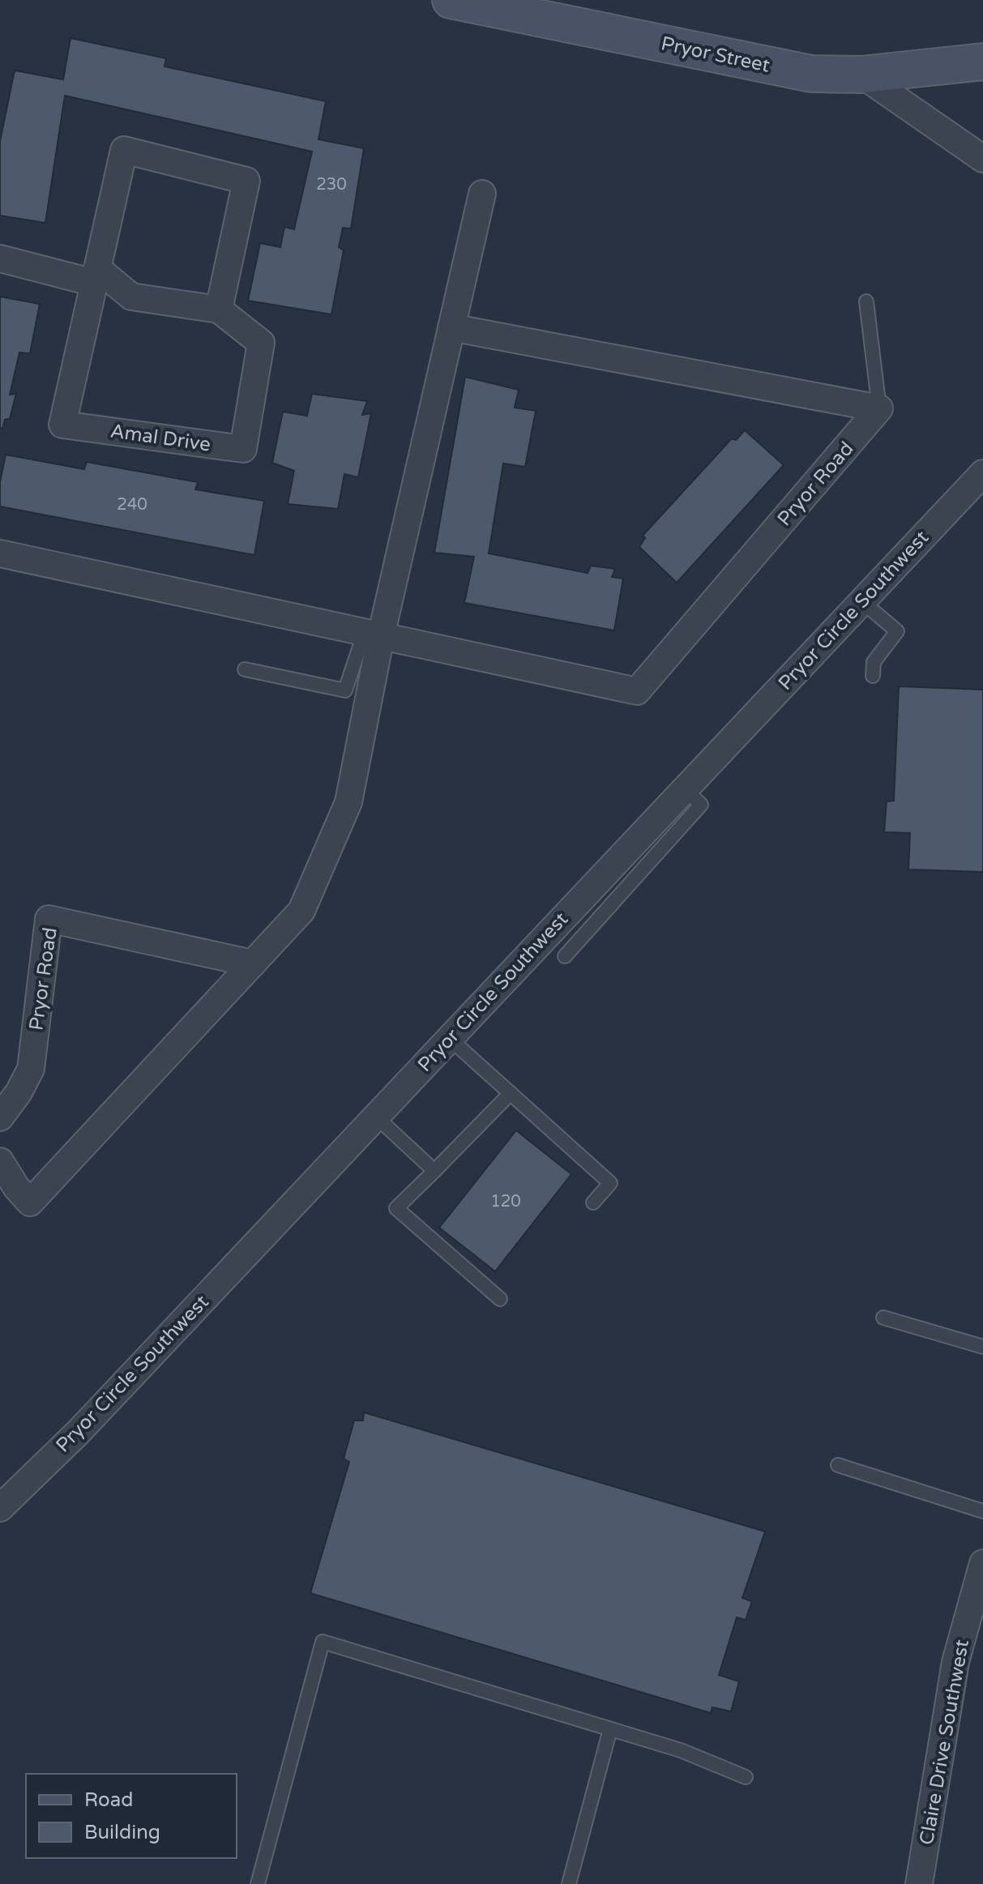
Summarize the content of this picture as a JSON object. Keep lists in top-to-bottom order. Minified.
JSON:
{"streets":{"main road":["Pryor Street"],"street":["Amal Drive","Pryor Road","Pryor Circle Southwest","Claire Drive Southwest"]},"house_numbers":["230","240","120"],"legend":["Road","Building"]}
